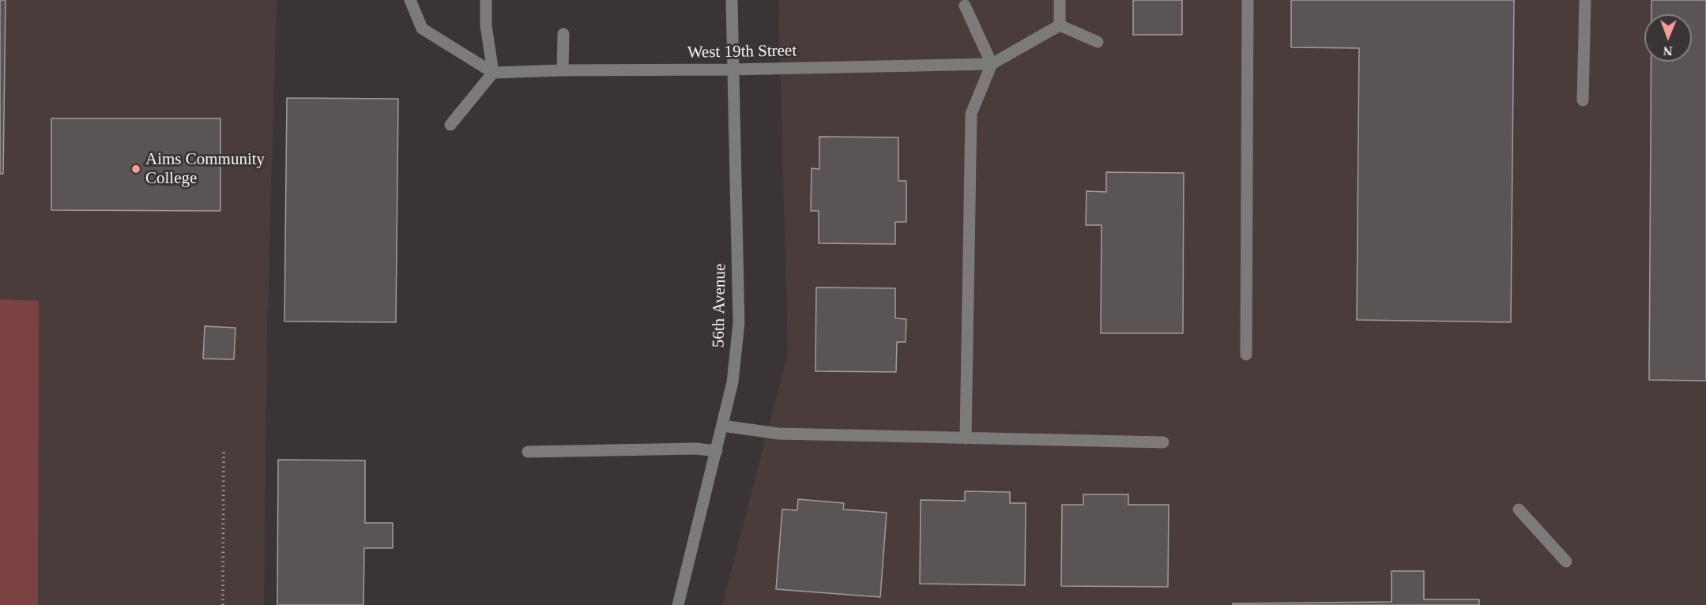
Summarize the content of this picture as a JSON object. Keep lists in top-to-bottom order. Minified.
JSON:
{"streets":{"street":["West 19th Street","56th Avenue"]},"crossings":[["West 19th Street","56th Avenue"]],"places":["Aims Community College"],"north":"bottom"}
